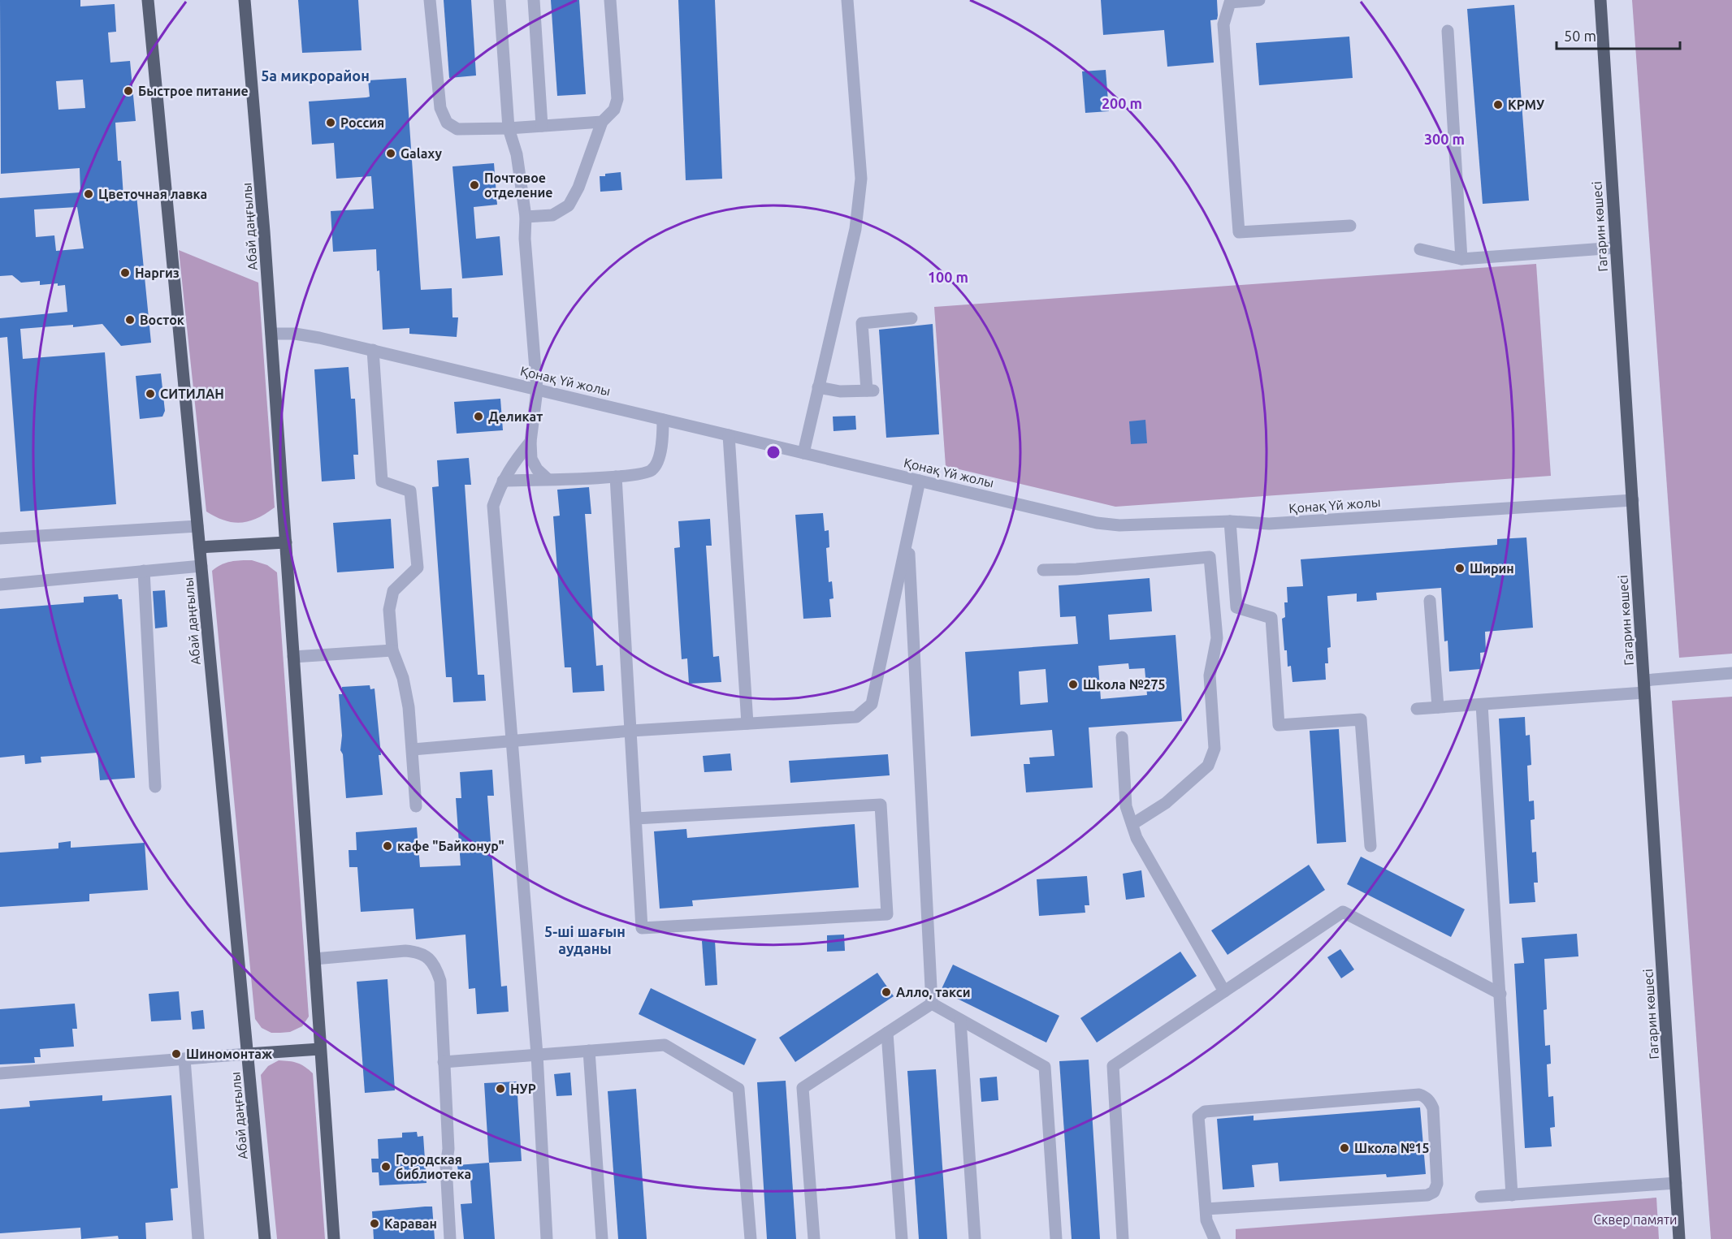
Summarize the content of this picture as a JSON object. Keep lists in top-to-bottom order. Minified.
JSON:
{"streets":{"main road":["Абай даңғылы","Гагарин көшесі"],"street":["Қонақ Үй жолы"]},"crossings":[["Абай даңғылы","Қонақ Үй жолы"],["Гагарин көшесі","Қонақ Үй жолы"]],"districts":["5а микрорайон","5-ші шағын ауданы"],"parks":["Сквер памяти"],"places":["Быстрое питание","КРМУ","Россия","Galaxy","Почтовое отделение","Цветочная лавка","Наргиз","Восток","СИТИЛАН","Деликат","Ширин","Школа №275","кафе \"Байконур\"","Алло, такси","Шиномонтаж","НУР","Школа №15","Городская библиотека","Караван"],"scale_bar":"50 m","rings":["200 m","300 m","100 m"]}
